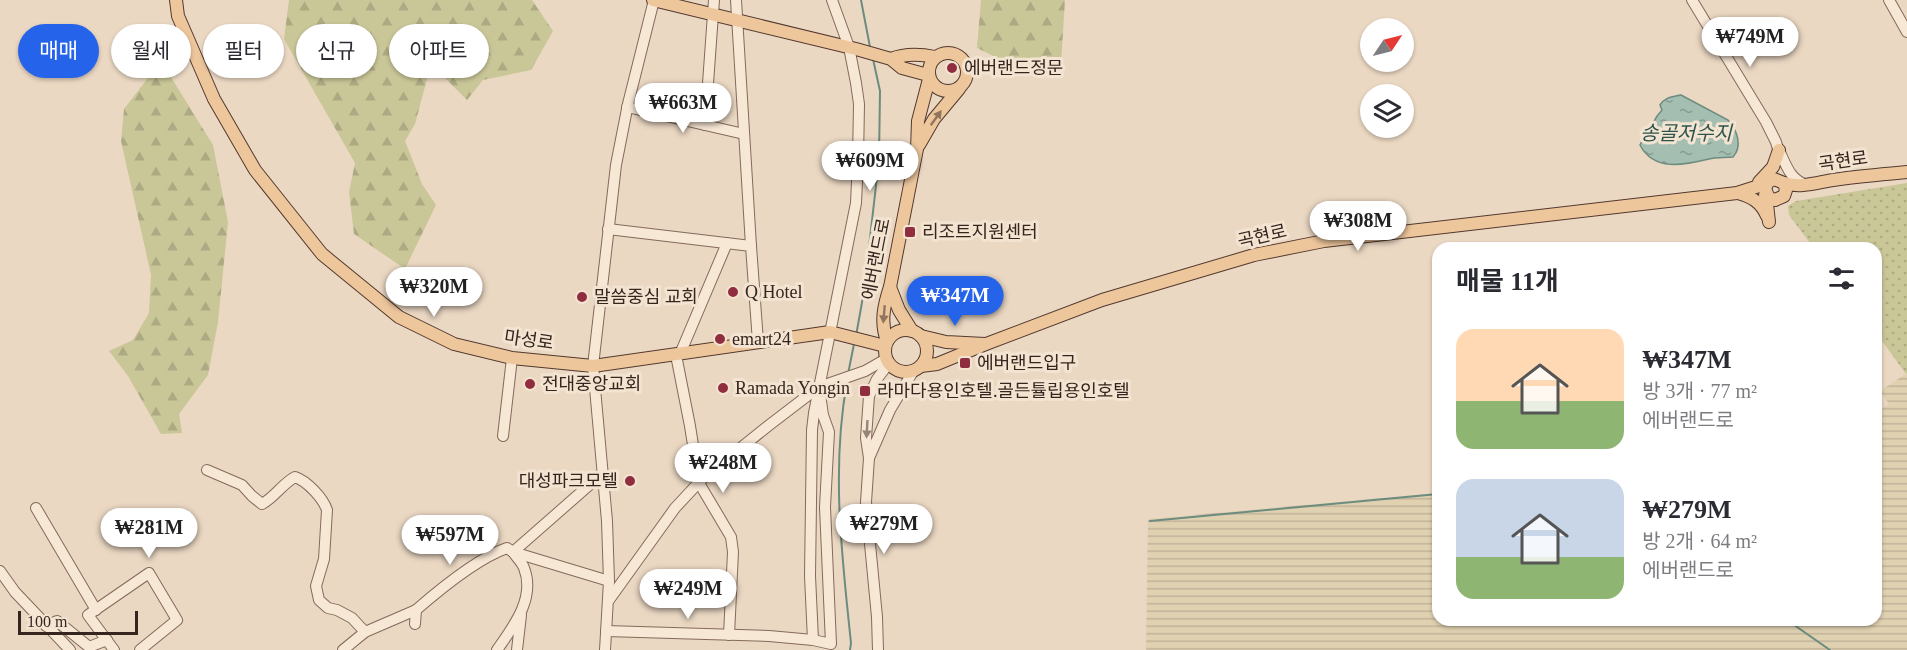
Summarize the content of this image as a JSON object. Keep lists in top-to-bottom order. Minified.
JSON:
{"streets":{"main road":["곡현로","에버랜드로","마성로"]},"crossings":[["곡현로","에버랜드로"]],"water":["송골저수지"],"places":{"other":["에버랜드정문","Q Hotel","말씀중심 교회","emart24","전대중앙교회","Ramada Yongin","대성파크모텔"],"transit":["리조트지원센터","에버랜드입구","라마다용인호텔.골든튤립용인호텔"]},"scale_bar":"100 m","north":"top right","page":{"price":["₩749M","₩663M","₩609M","₩308M","₩320M","₩347M","₩248M","₩279M","₩281M","₩597M","₩249M"],"chip":["매매","월세","필터","신규","아파트"],"heading":"매물 11개","list":[{"name":"₩347M","note":"방 3개 · 77 m² · 에버랜드로"},{"name":"₩279M","note":"방 2개 · 64 m² · 에버랜드로"}],"scale":"100 m"}}
